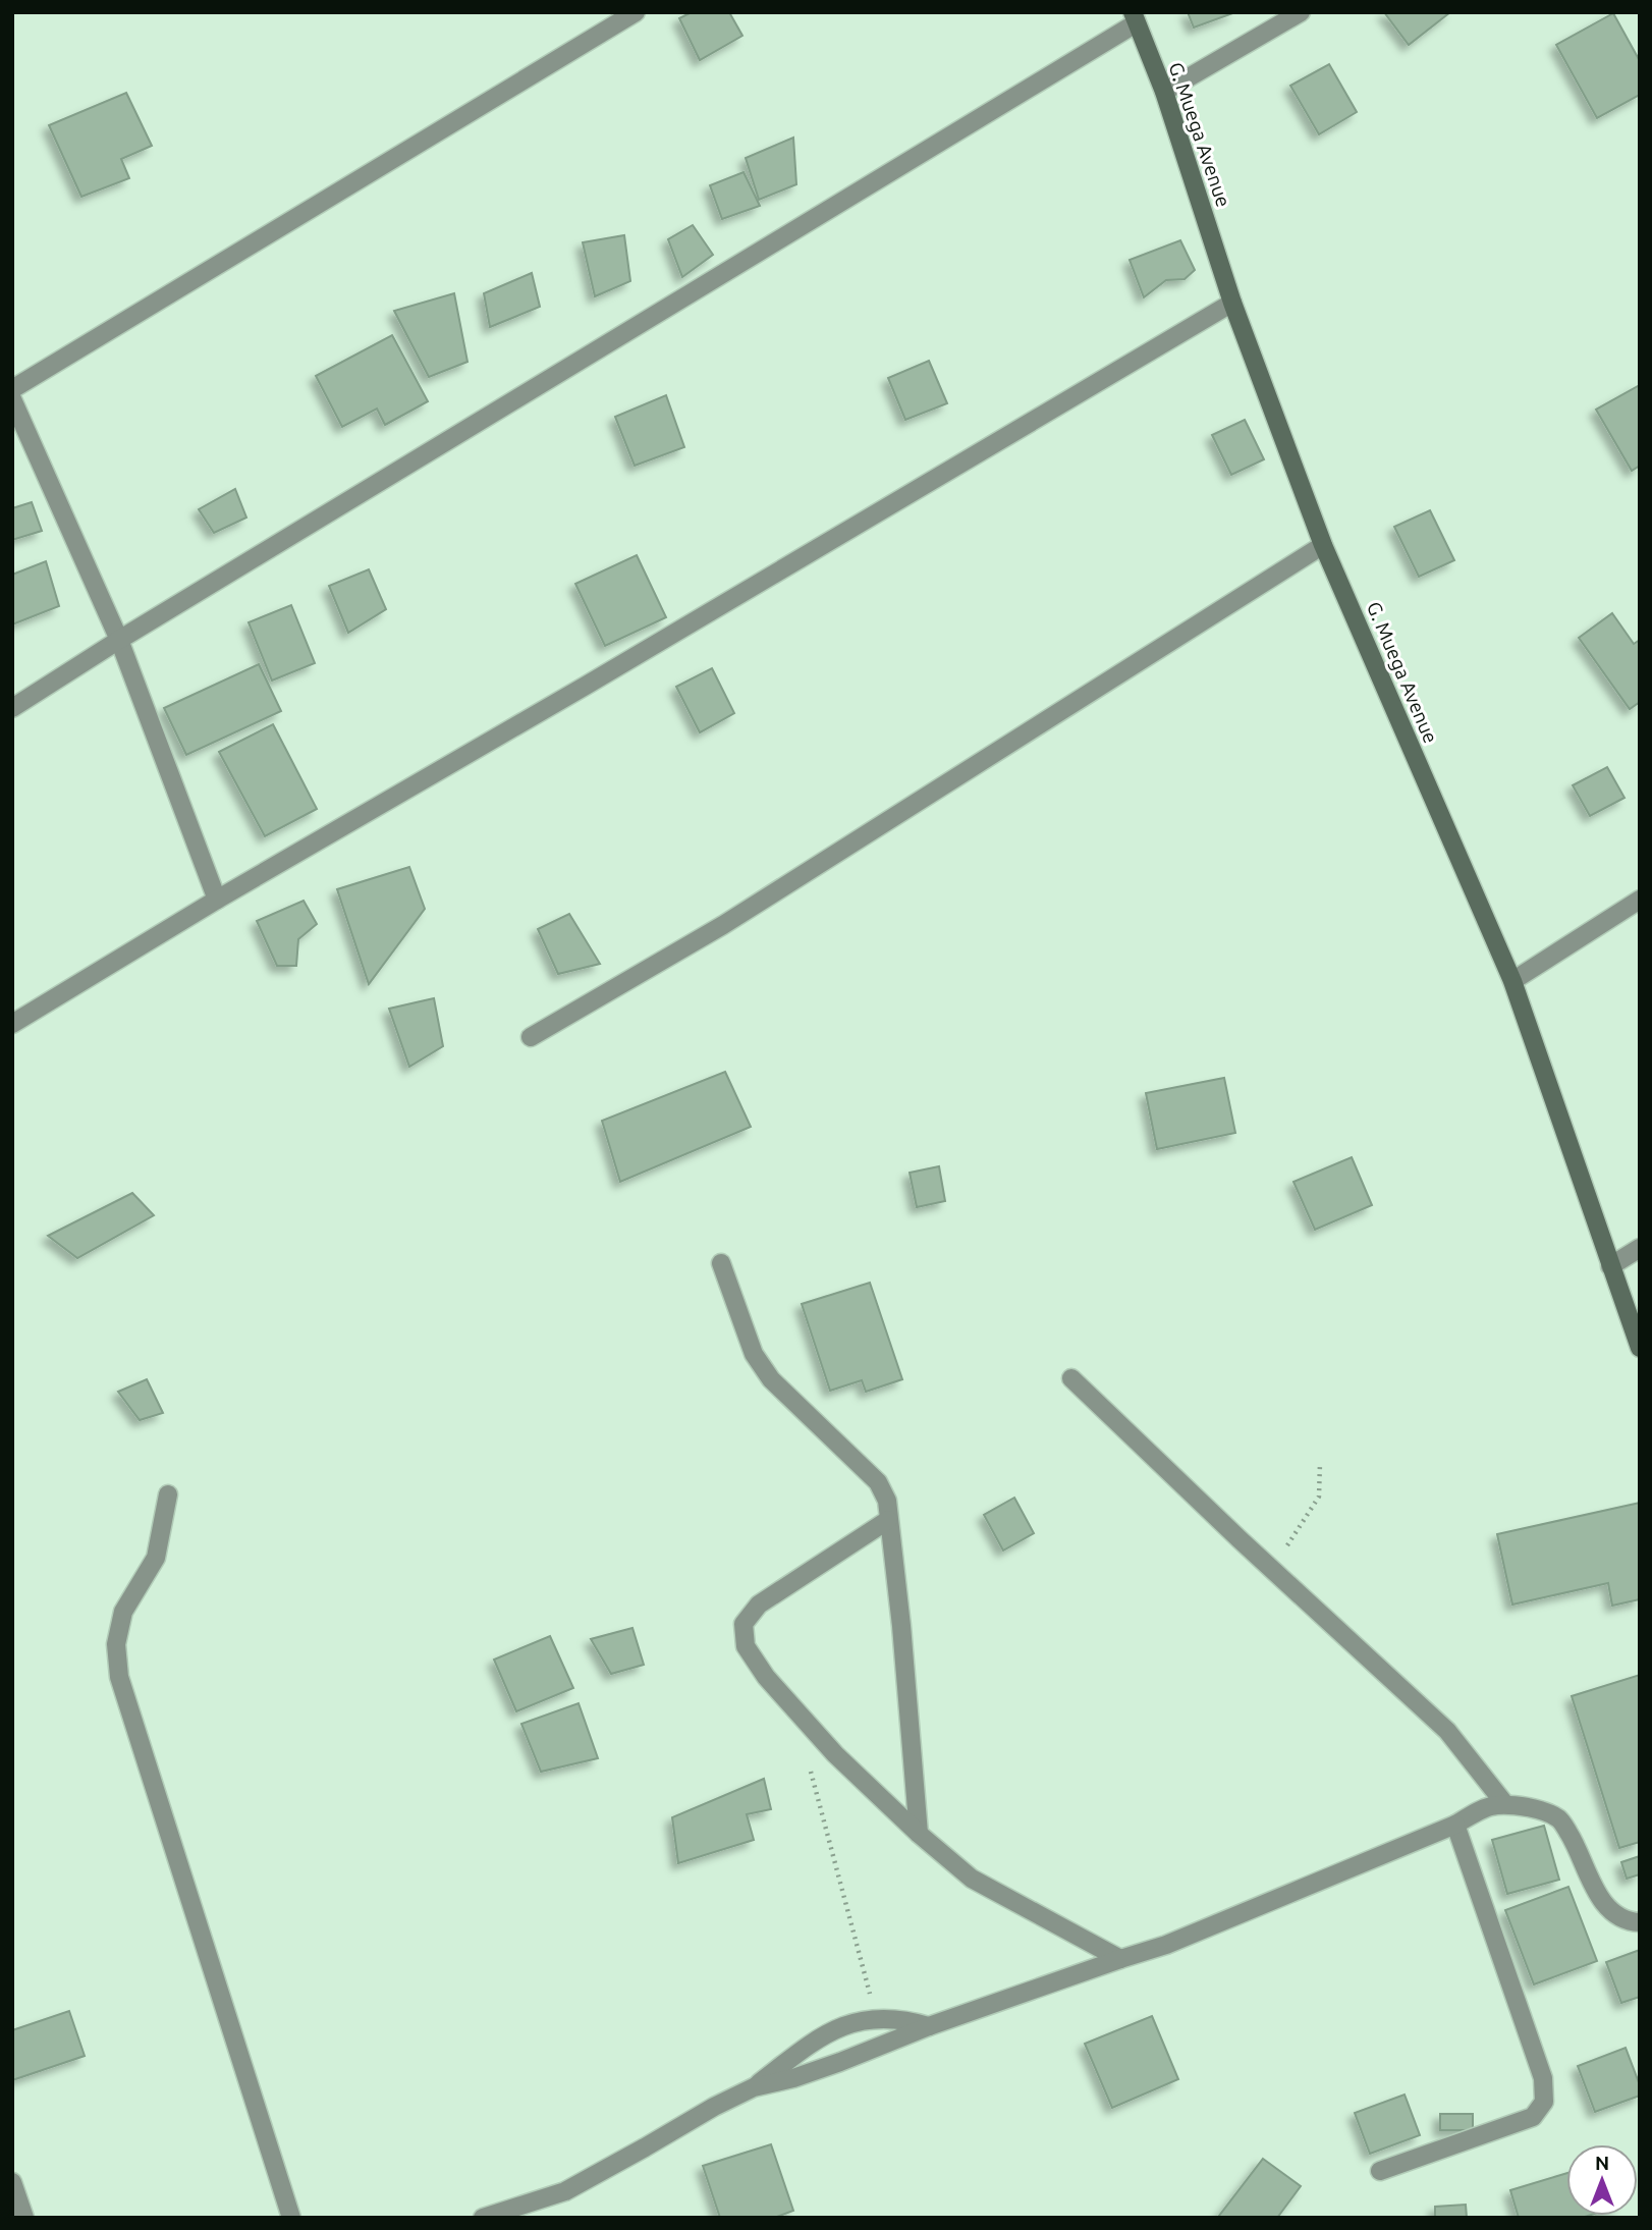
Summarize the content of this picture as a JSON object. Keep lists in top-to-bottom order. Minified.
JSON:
{"streets":{"street":["G. Muega Avenue"]},"north":"top"}
